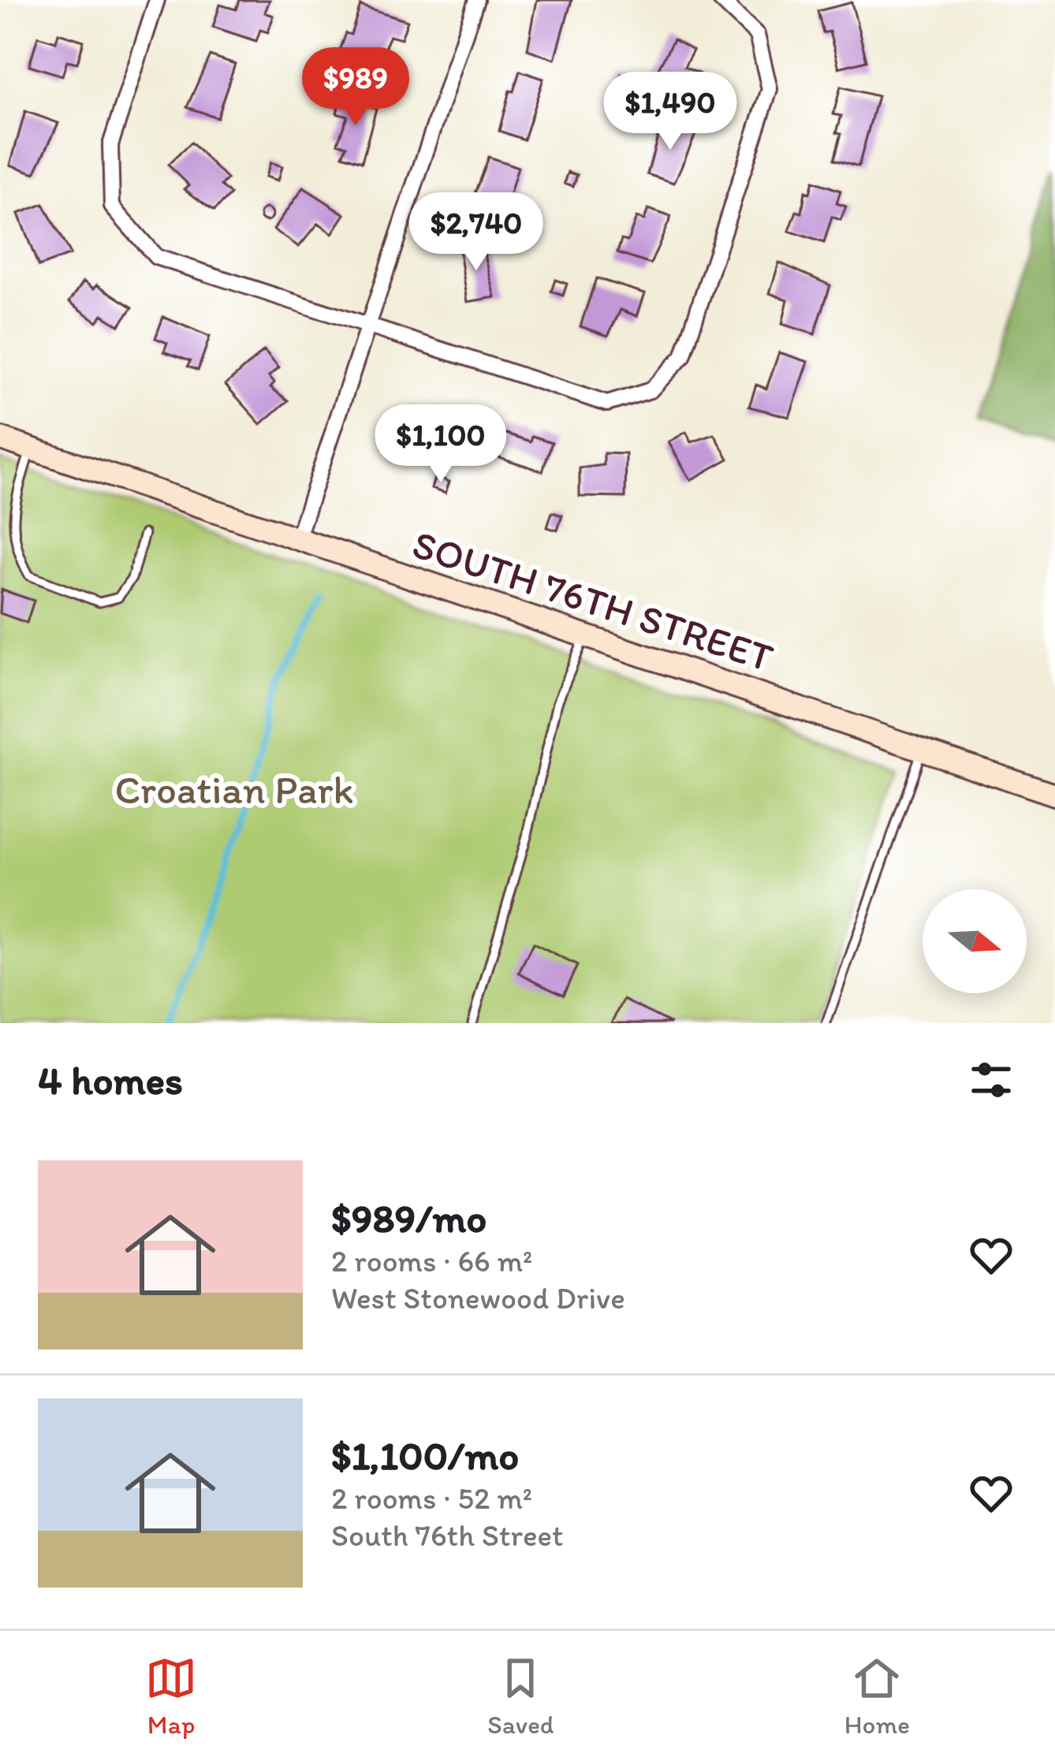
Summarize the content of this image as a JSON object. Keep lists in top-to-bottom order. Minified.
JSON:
{"streets":{"main road":["SOUTH 76TH STREET"]},"parks":["Croatian Park"],"north":"right","page":{"price":["$989","$1,490","$2,740","$1,100"],"heading":"4 homes","list":[{"name":"$989/mo","note":"2 rooms · 66 m² · West Stonewood Drive"},{"name":"$1,100/mo","note":"2 rooms · 52 m² · South 76th Street"}],"tabs":["Map","Saved","Home"]}}
